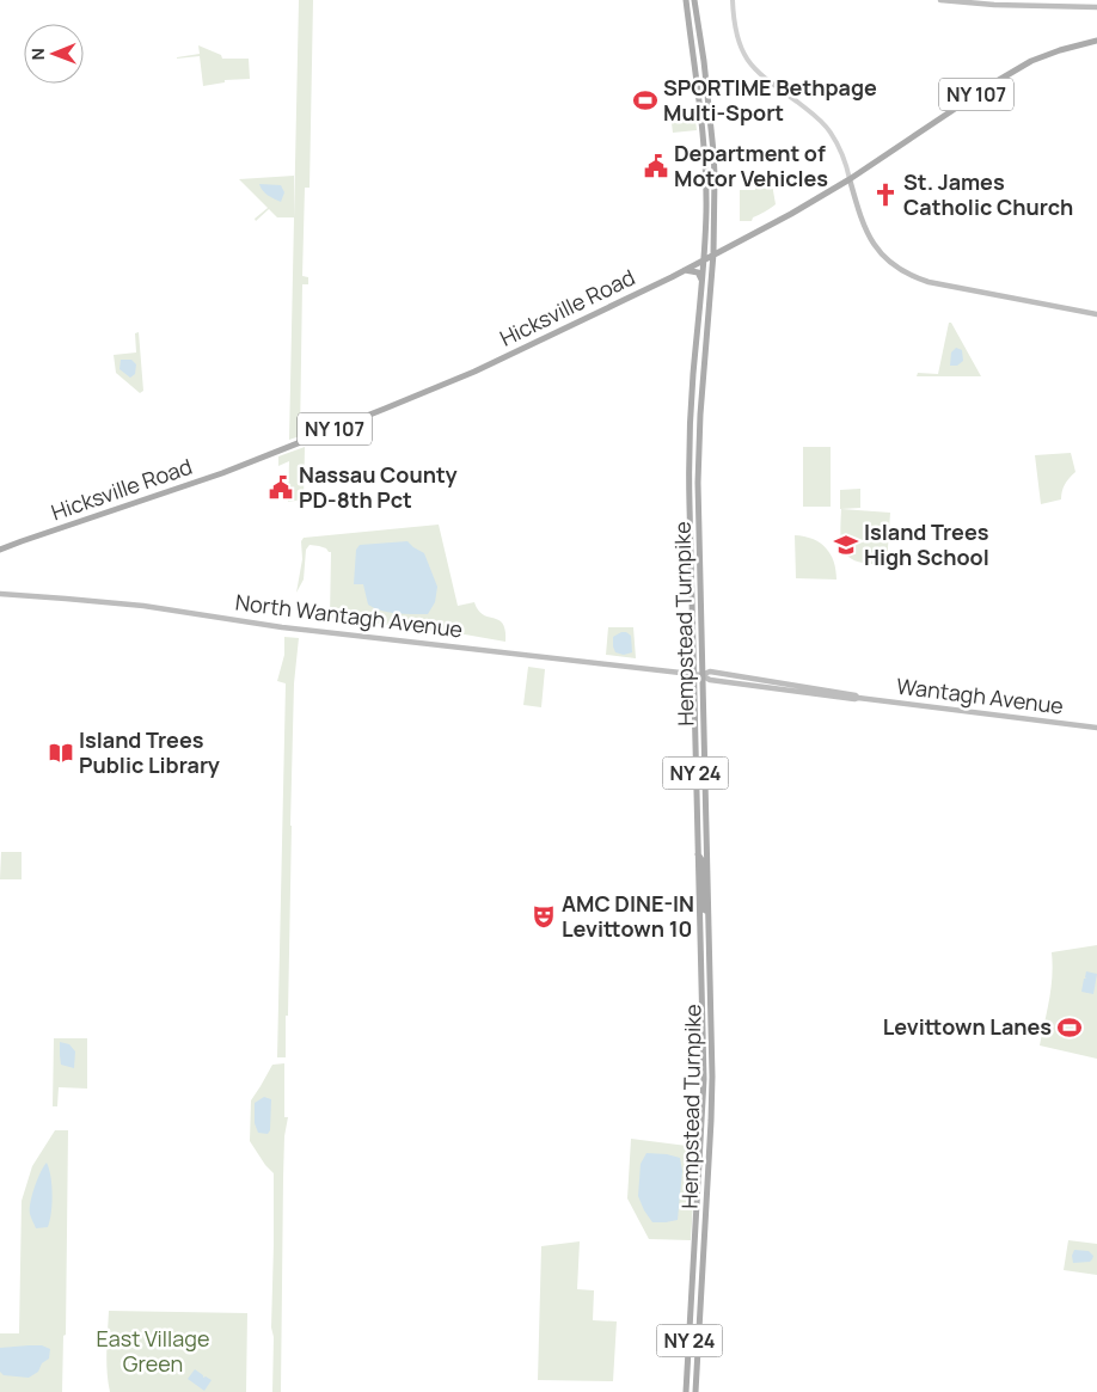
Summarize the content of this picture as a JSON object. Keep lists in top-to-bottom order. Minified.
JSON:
{"streets":{"main road":["NY 107","Hicksville Road","North Wantagh Avenue","Hempstead Turnpike","Wantagh Avenue","NY 24"]},"crossings":[["Hicksville Road","Hempstead Turnpike"],["North Wantagh Avenue","Hempstead Turnpike"],["North Wantagh Avenue","Wantagh Avenue"],["Hempstead Turnpike","Wantagh Avenue"]],"parks":["East Village Green"],"places":{"sports":["SPORTIME Bethpage Multi-Sport","Levittown Lanes"],"public building":["Department of Motor Vehicles","Nassau County PD-8th Pct"],"church":["St. James Catholic Church"],"school or university":["Island Trees High School"],"library":["Island Trees Public Library"],"theatre":["AMC DINE-IN Levittown 10"]},"north":"left"}
